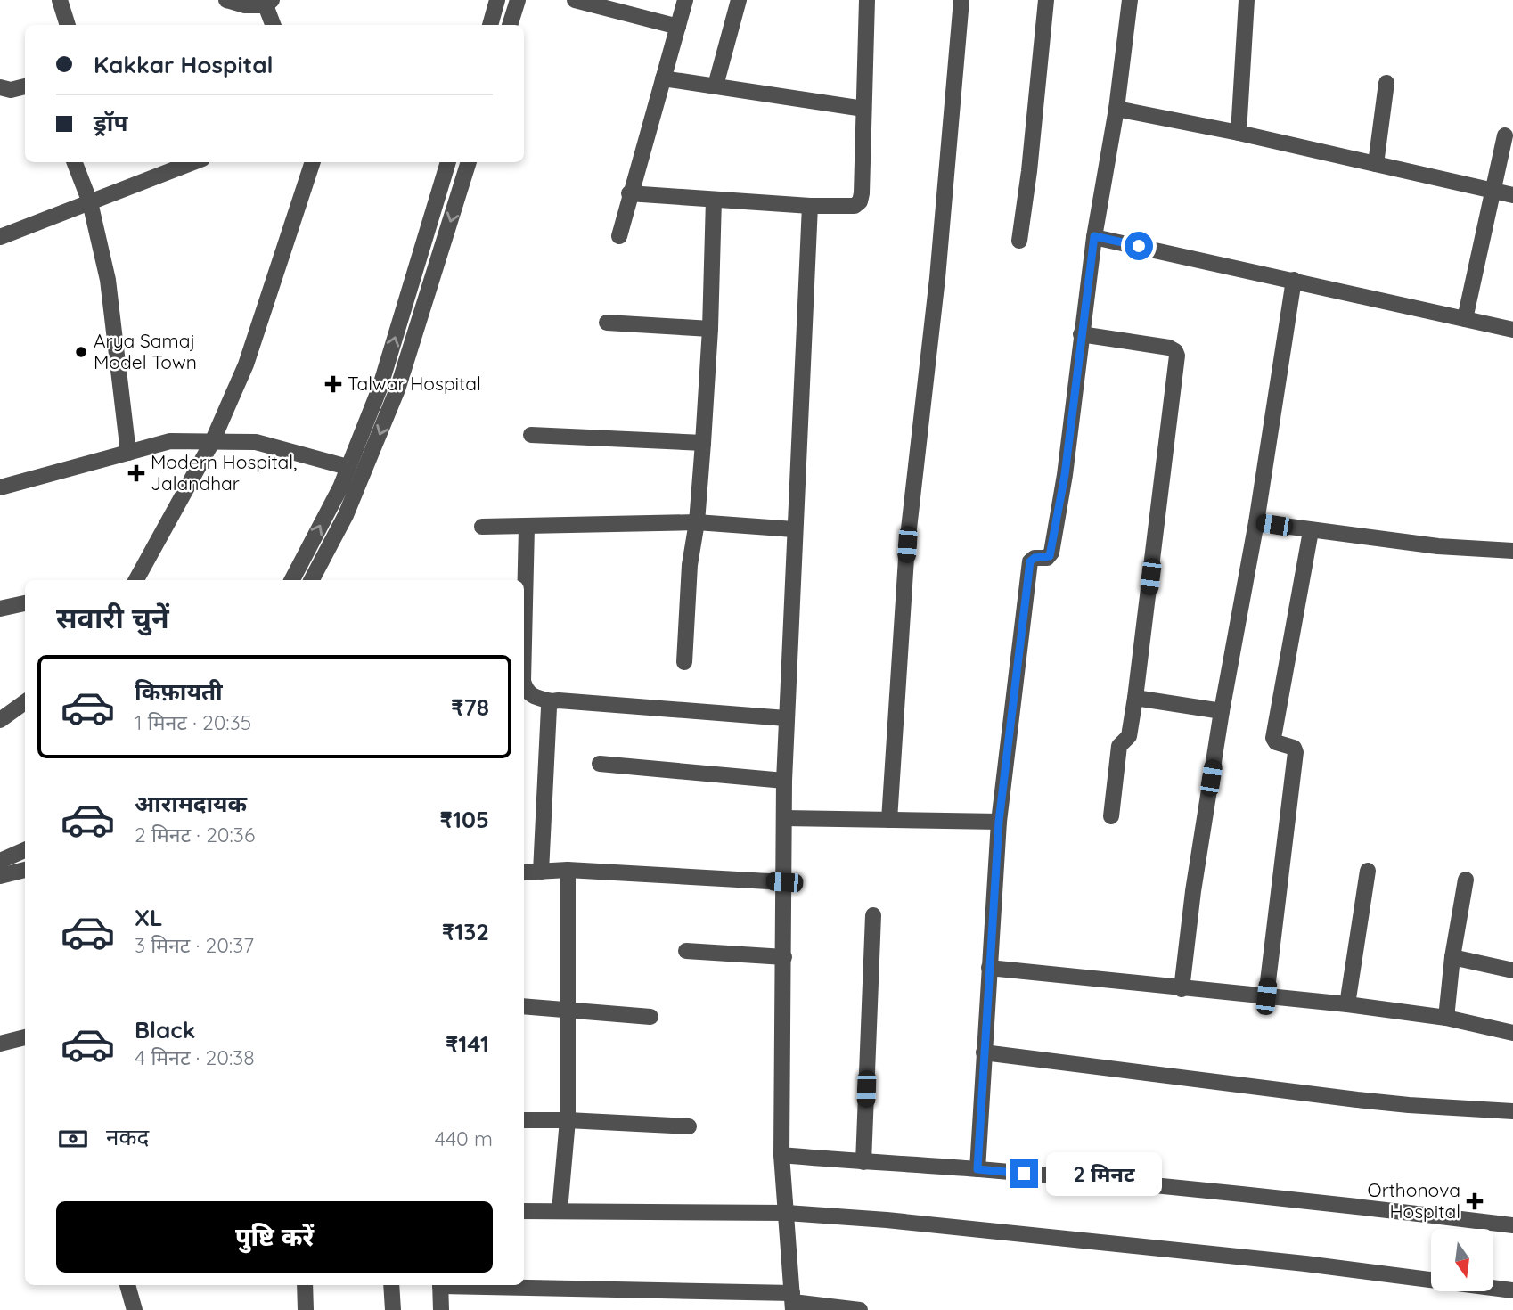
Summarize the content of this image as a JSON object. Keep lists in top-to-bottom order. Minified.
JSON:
{"places":{"other":["Arya Samaj Model Town"],"health":["Talwar Hospital","Modern Hospital, Jalandhar","Orthonova Hospital"]},"north":"bottom","page":{"banner":["Kakkar Hospital","ड्रॉप"],"heading":"सवारी चुनें","list":[{"name":"किफ़ायती","note":"1 मिनट · 20:35","value":"₹78"},{"name":"आरामदायक","note":"2 मिनट · 20:36","value":"₹105"},{"name":"XL","note":"3 मिनट · 20:37","value":"₹132"},{"name":"Black","note":"4 मिनट · 20:38","value":"₹141"}],"pay":["नकद","440 m"],"bubble":"2 मिनट","buttons":"पुष्टि करें"}}
